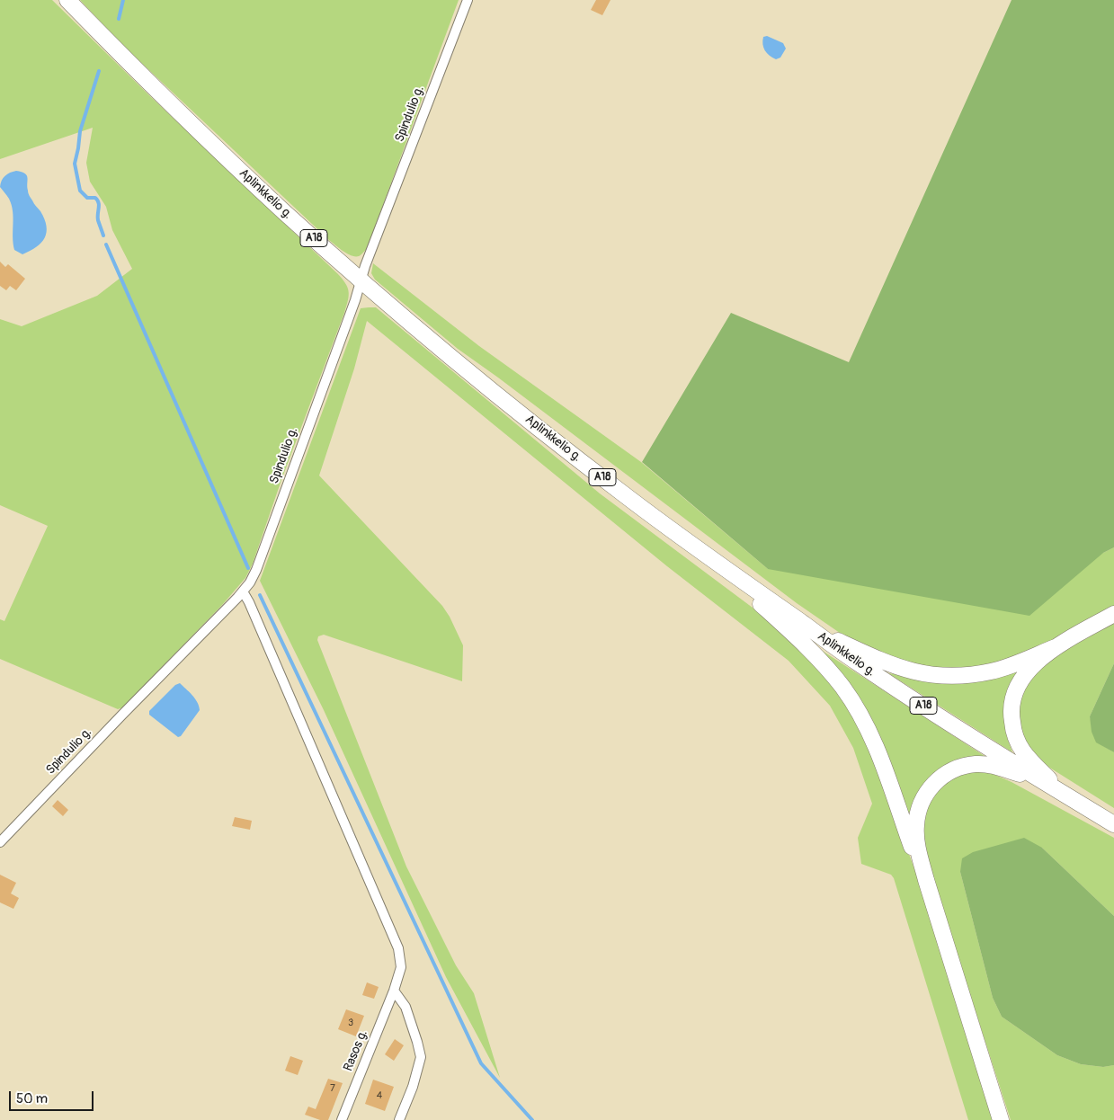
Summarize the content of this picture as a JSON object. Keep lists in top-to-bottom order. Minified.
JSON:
{"streets":{"highway":["Aplinkkelio g.","A18"],"street":["Spindulio g.","Rasos g."]},"crossings":[["Spindulio g.","Aplinkkelio g."],["Spindulio g.","Rasos g."]],"house_numbers":["3","7","4"],"scale_bar":"50 m"}
